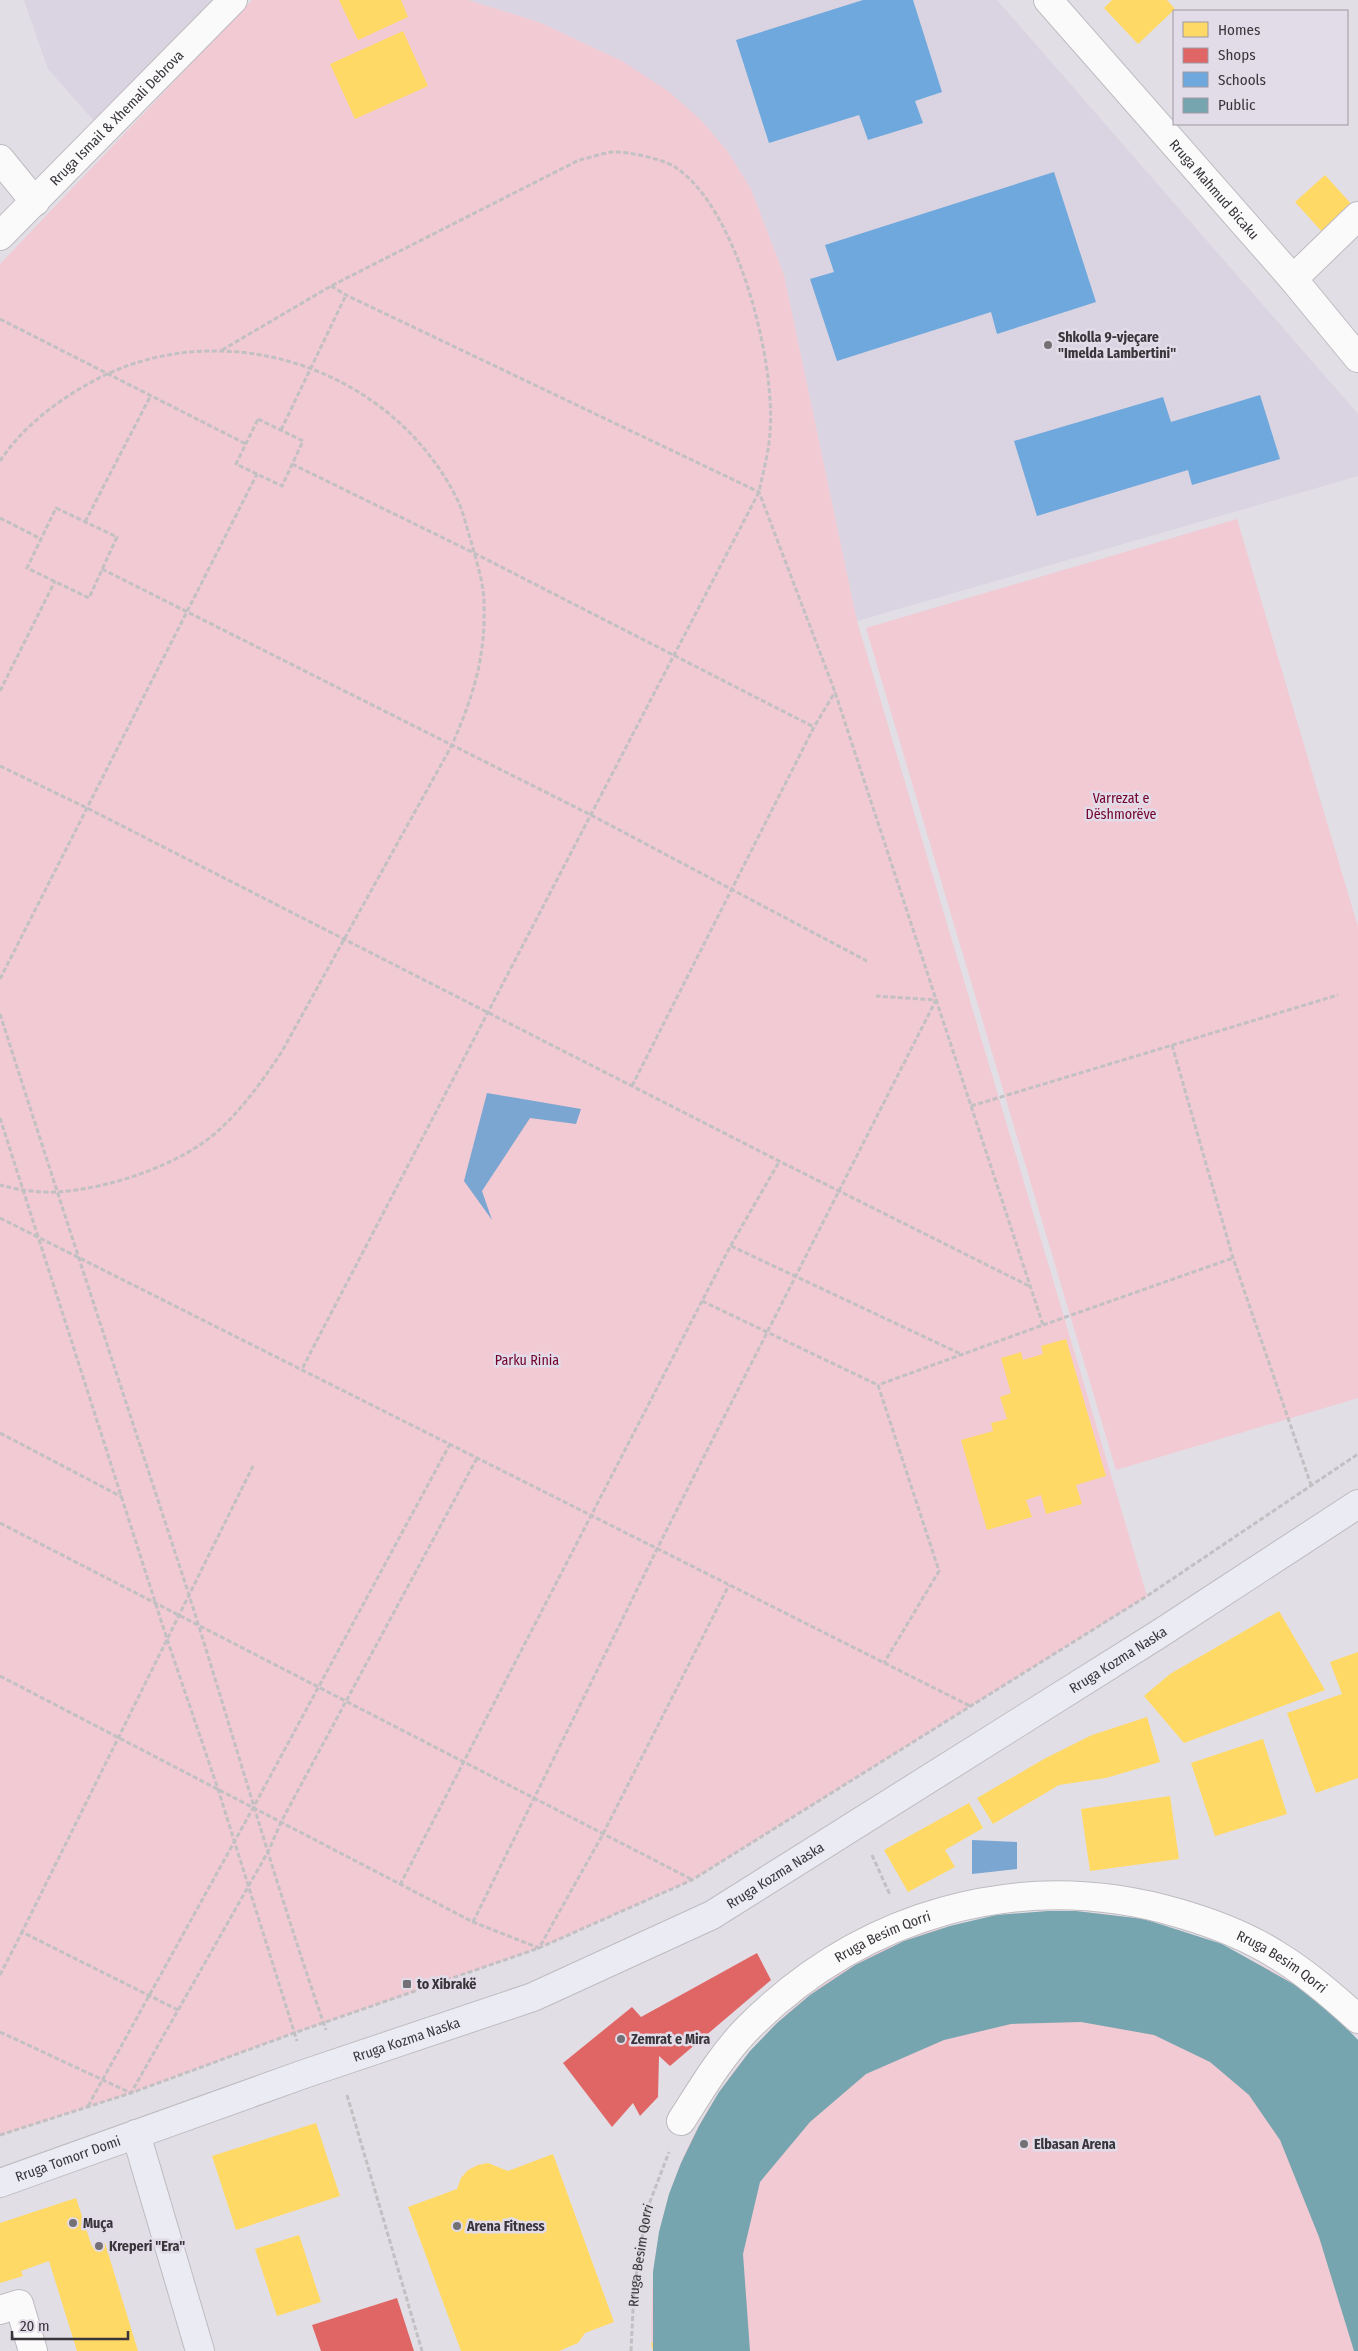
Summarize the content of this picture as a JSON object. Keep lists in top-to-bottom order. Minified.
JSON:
{"streets":{"main road":["Rruga Kozma Naska","Rruga Tomorr Domi"],"street":["Rruga Ismail & Xhemali Debrova","Rruga Mahmud Bicaku","Rruga Besim Qorri"]},"crossings":[["Rruga Kozma Naska","Rruga Tomorr Domi"]],"parks":["Varrezat e Dëshmorëve","Parku Rinia"],"places":{"other":["Shkolla 9-vjeçare \"Imelda Lambertini\"","Zemrat e Mira","Elbasan Arena","Muça","Arena Fitness","Kreperi \"Era\""],"transit":["to Xibrakë"]},"legend":["Homes","Shops","Schools","Public"],"scale_bar":"20 m"}
